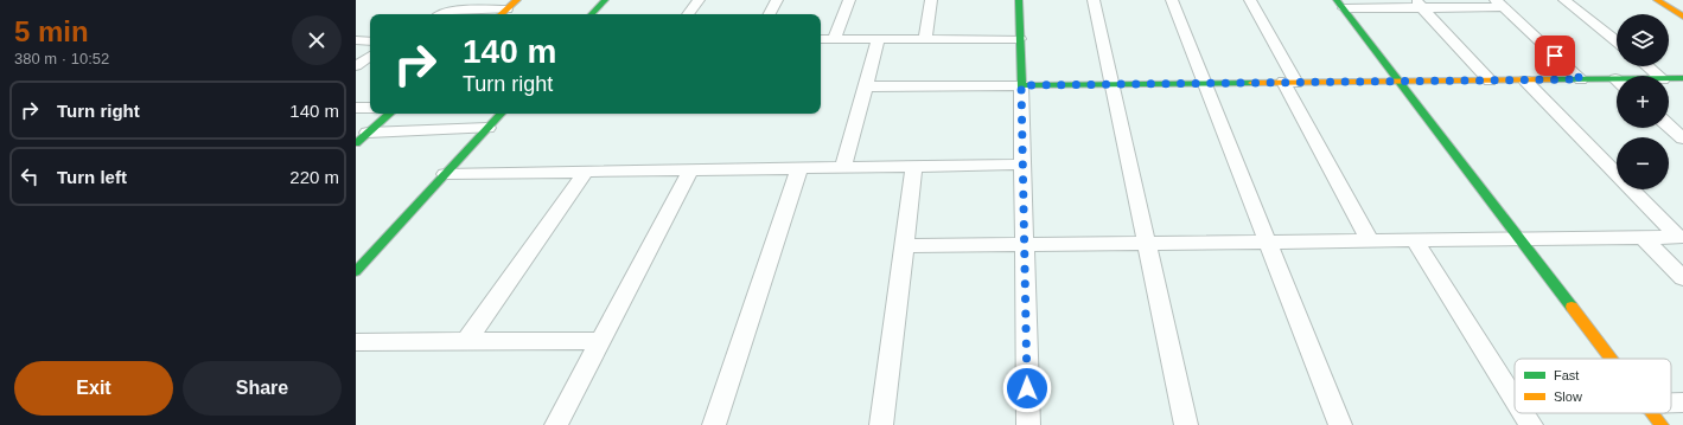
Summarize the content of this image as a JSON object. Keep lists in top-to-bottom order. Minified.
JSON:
{"legend":["Fast","Slow"],"page":{"heading":["5 min","380 m · 10:52"],"map_buttons":["+","−"],"turn":["140 m","Turn right"],"list":[{"name":"Turn right","value":"140 m"},{"name":"Turn left","value":"220 m"}],"buttons":["Exit","Share"]}}
